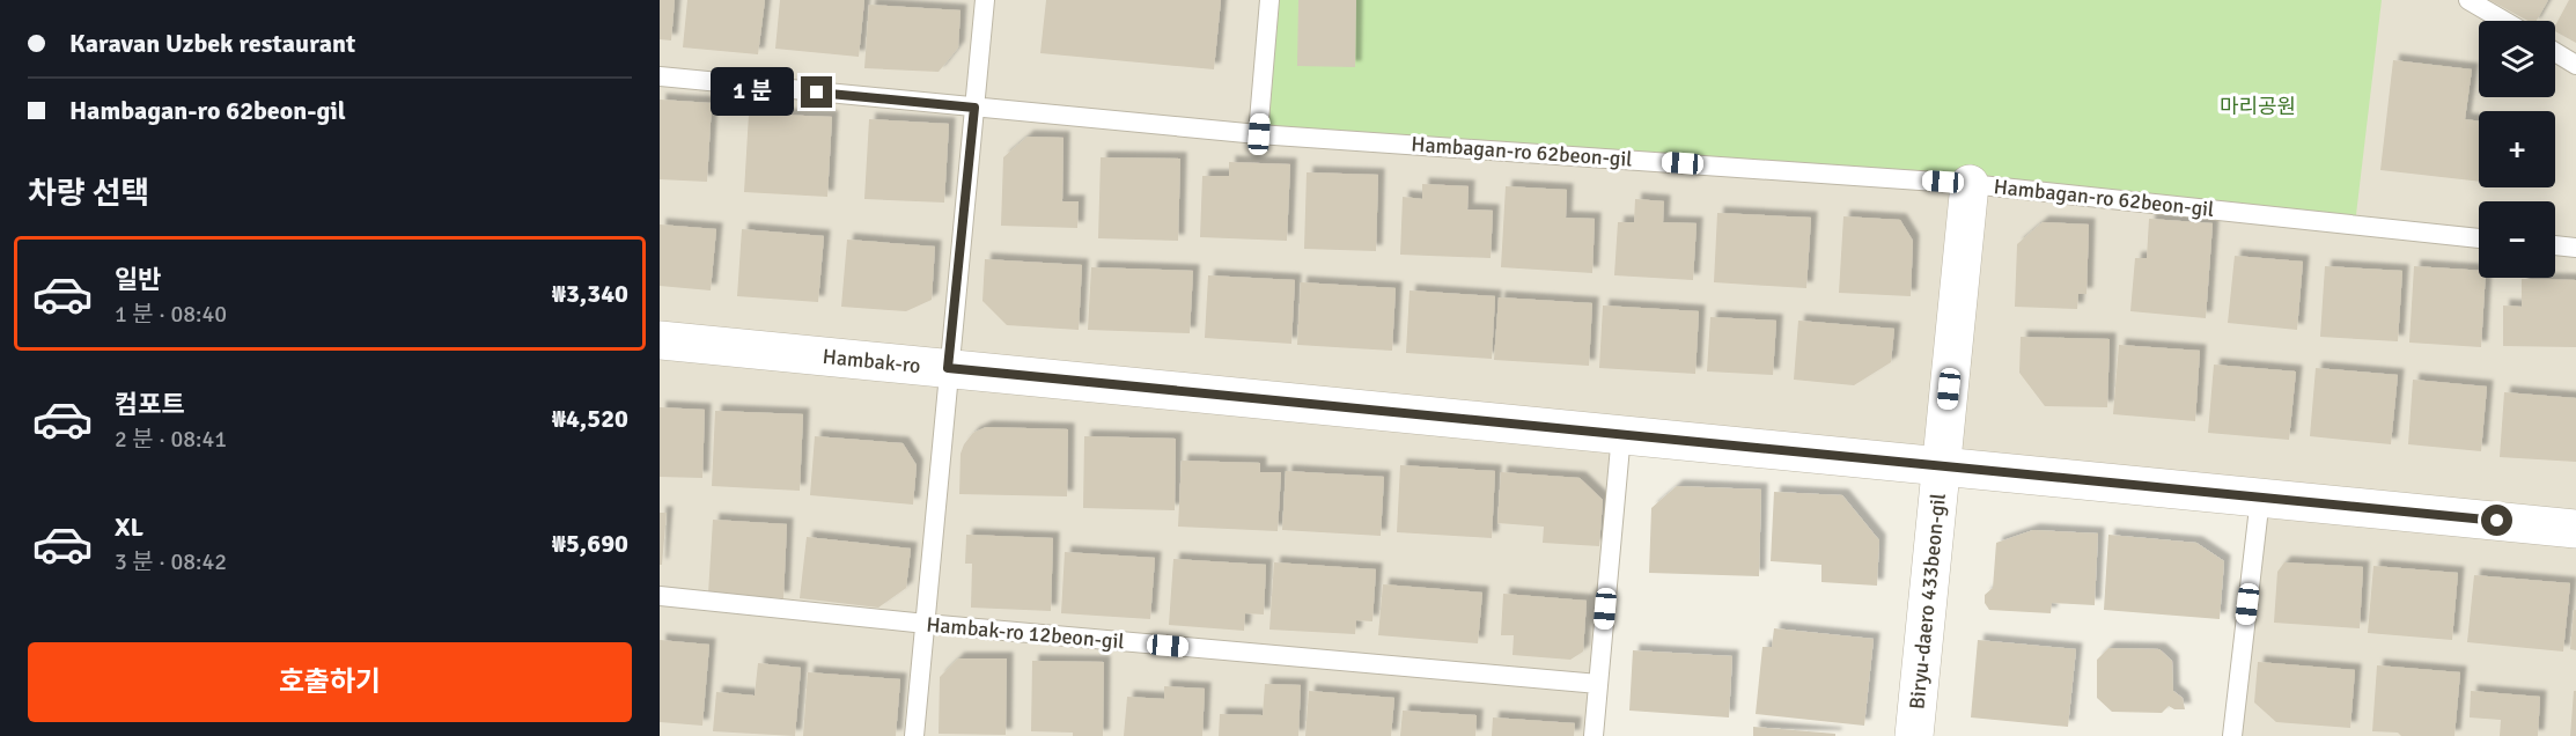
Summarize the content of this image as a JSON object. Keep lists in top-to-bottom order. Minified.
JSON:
{"streets":{"street":["Hambak-ro","Biryu-daero 433beon-gil"],"lane":["Hambagan-ro 62beon-gil","Hambak-ro 12beon-gil"]},"crossings":[["Hambagan-ro 62beon-gil","Biryu-daero 433beon-gil"],["Hambak-ro","Biryu-daero 433beon-gil"]],"parks":["마리공원"],"page":{"banner":["Karavan Uzbek restaurant","Hambagan-ro 62beon-gil"],"map_buttons":["+","−"],"bubble":"1 분","heading":"차량 선택","list":[{"name":"일반","note":"1 분 · 08:40","value":"₩3,340"},{"name":"컴포트","note":"2 분 · 08:41","value":"₩4,520"},{"name":"XL","note":"3 분 · 08:42","value":"₩5,690"}],"buttons":"호출하기"}}
